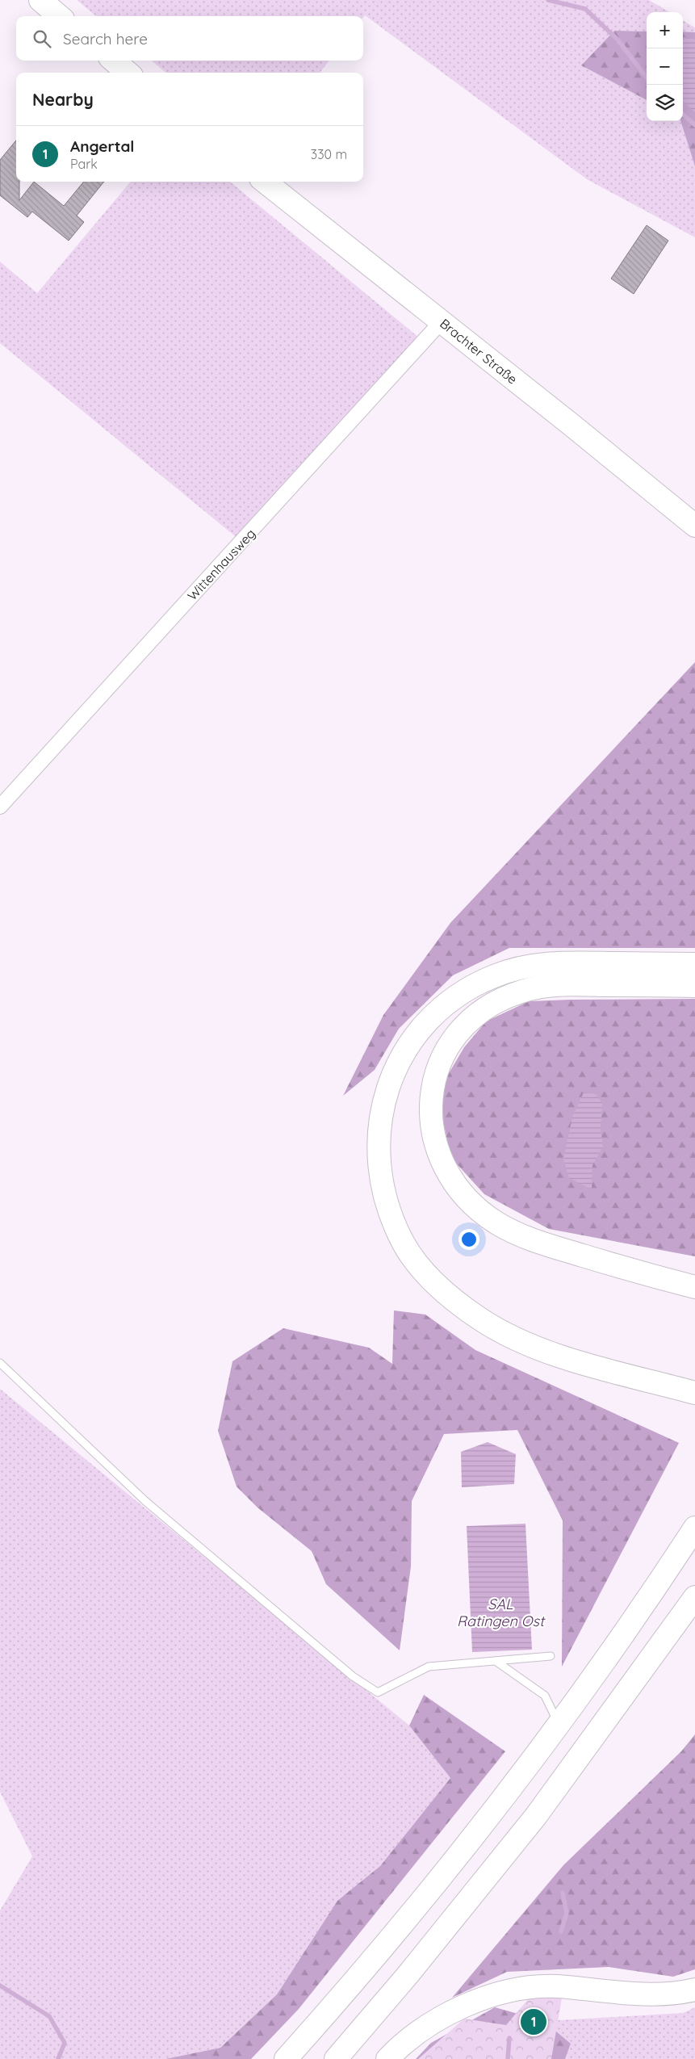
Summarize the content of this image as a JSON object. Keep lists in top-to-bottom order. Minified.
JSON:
{"streets":{"main road":["Brachter Straße"],"street":["Wittenhausweg"]},"crossings":[["Brachter Straße","Wittenhausweg"]],"water":["SAL Ratingen Ost"],"page":{"map_buttons":["+","−"],"search":"Search here","heading":"Nearby","list":[{"mark":"1","name":"Angertal","note":"Park","value":"330 m"}],"pins":"1"}}
